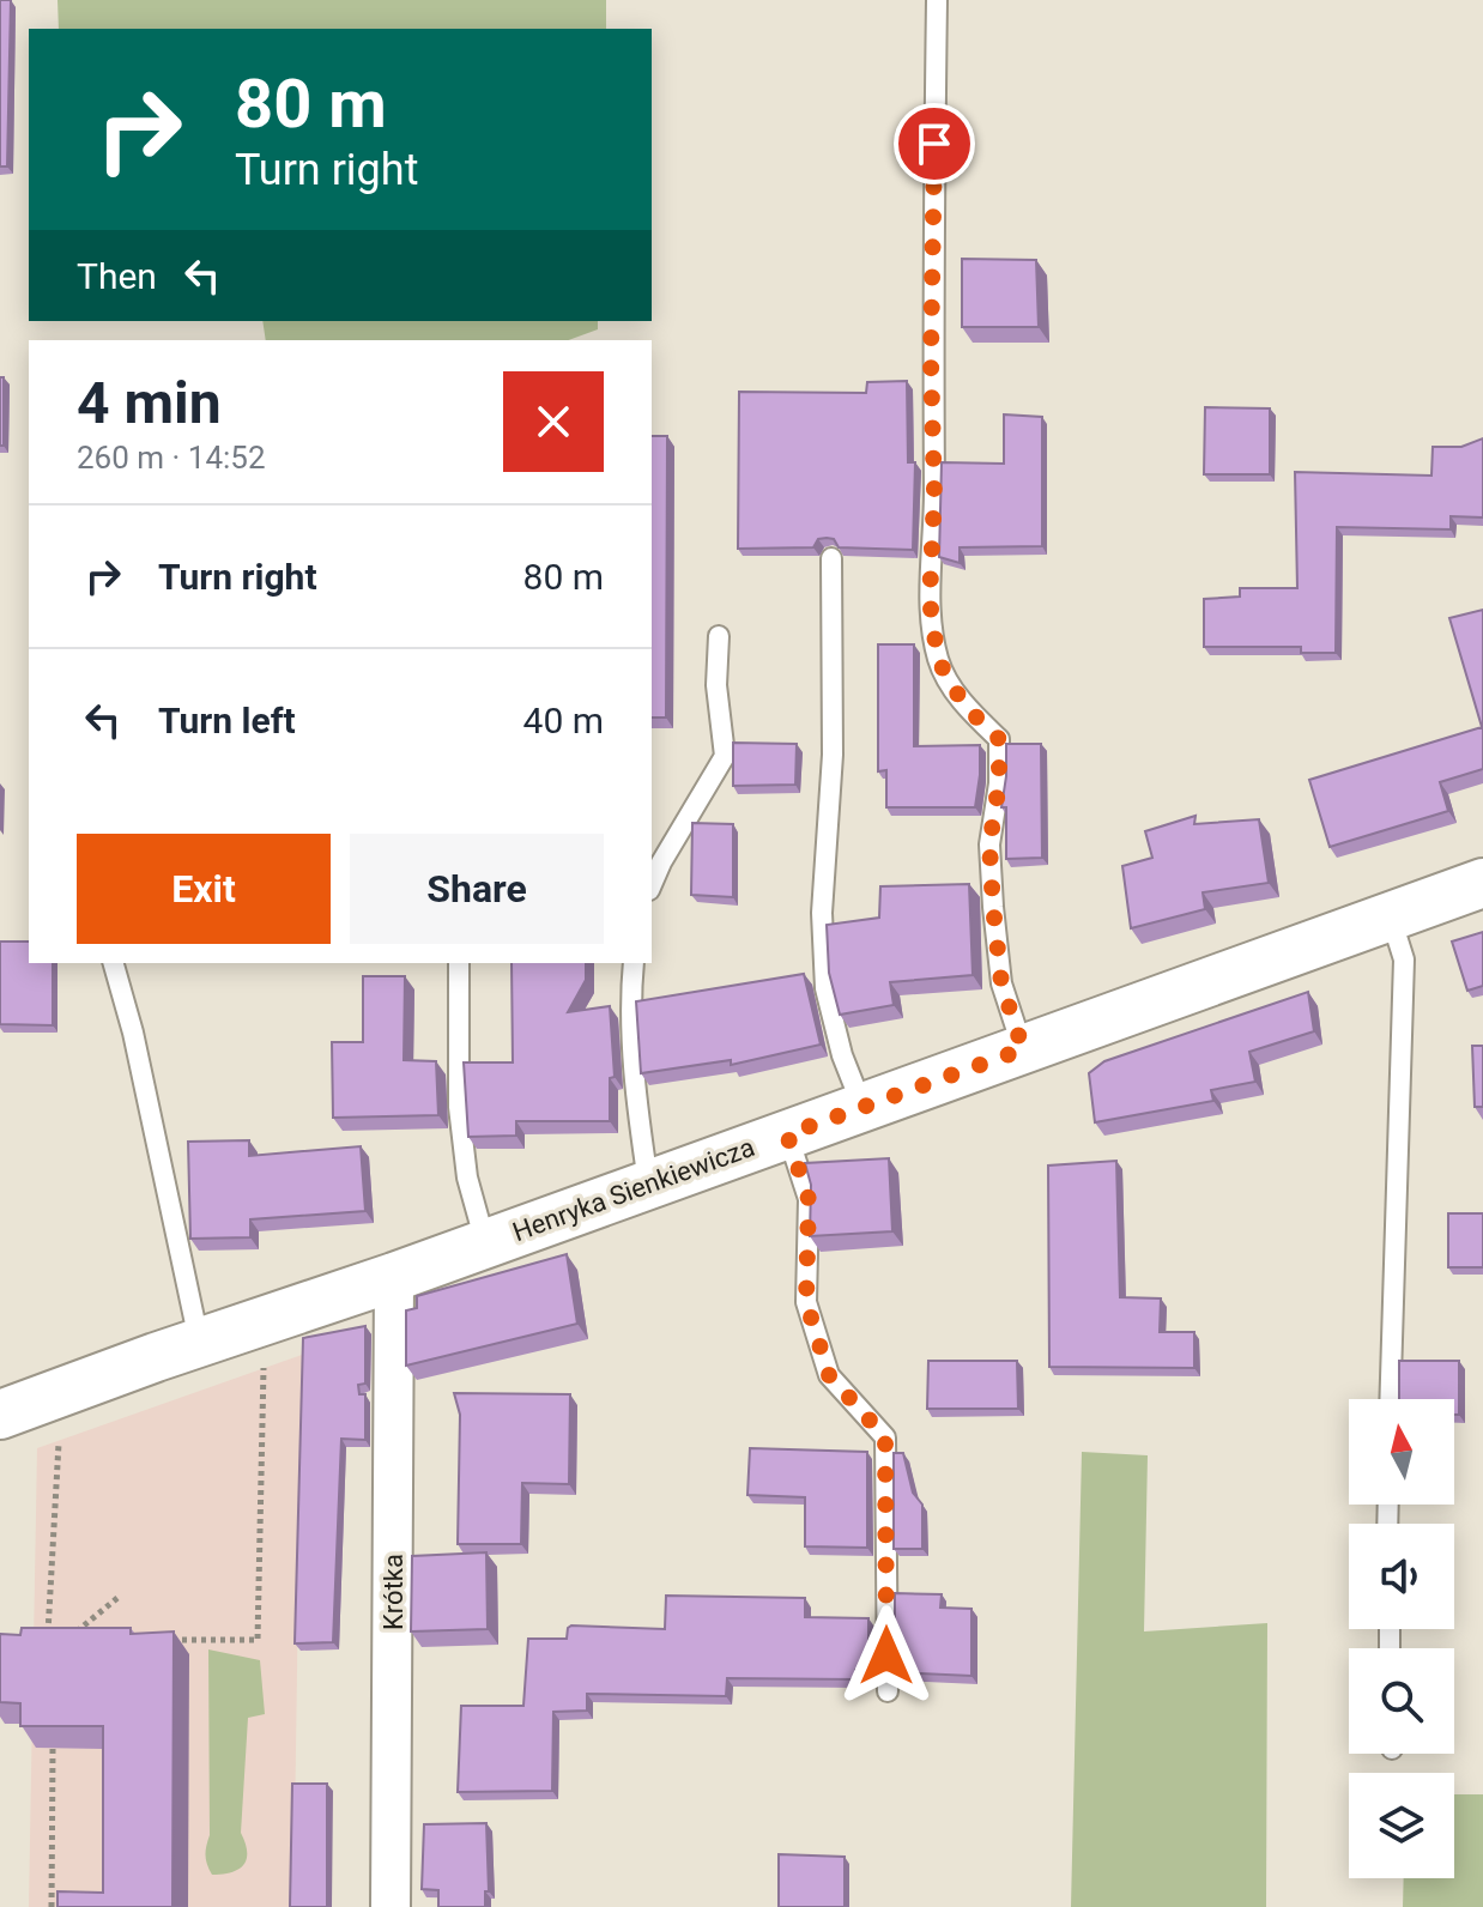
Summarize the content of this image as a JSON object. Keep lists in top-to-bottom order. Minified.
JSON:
{"streets":{"street":["Henryka Sienkiewicza","Krótka"]},"crossings":[["Henryka Sienkiewicza","Krótka"]],"north":"top","page":{"turn":["80 m","Turn right"],"then":"Then","heading":["4 min","260 m · 14:52"],"list":[{"name":"Turn right","value":"80 m"},{"name":"Turn left","value":"40 m"}],"buttons":["Exit","Share"]}}
